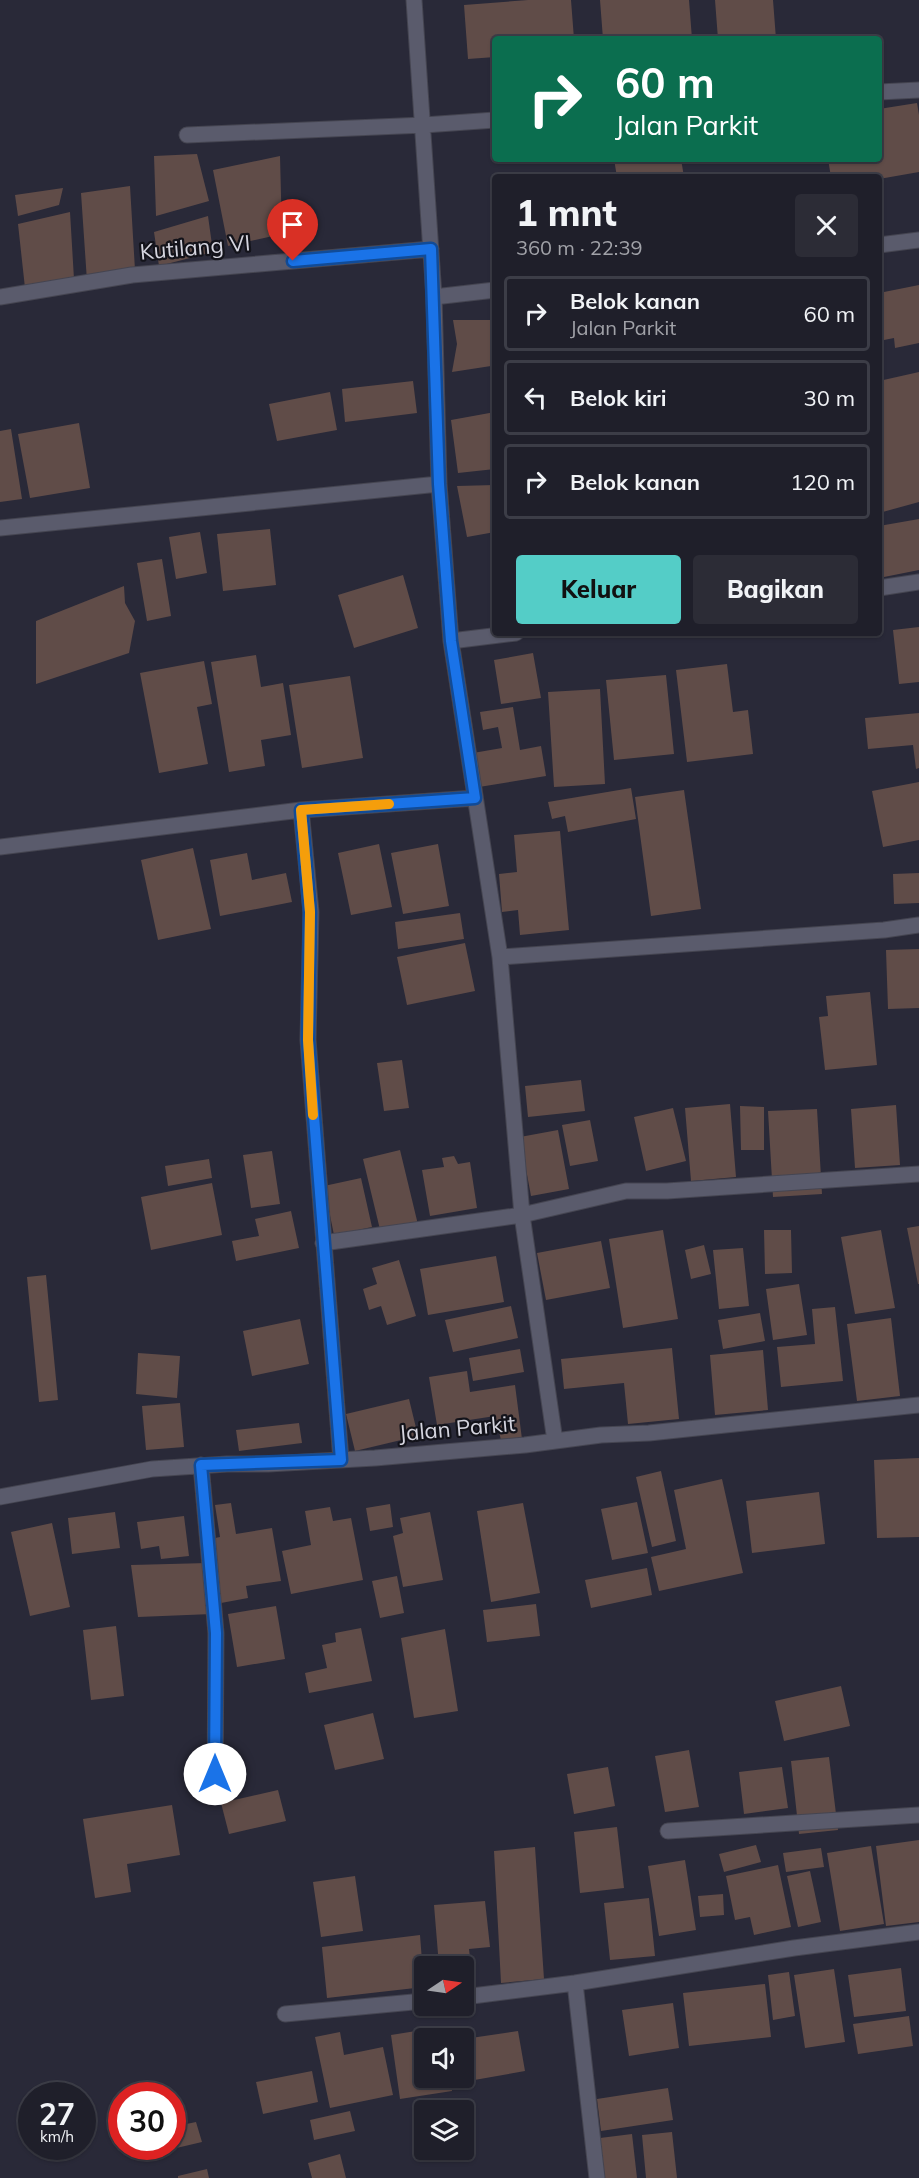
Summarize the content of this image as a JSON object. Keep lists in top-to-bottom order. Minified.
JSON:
{"streets":{"street":["Kutilang VI","Jalan Parkit"]},"north":"right","page":{"turn":["60 m","Jalan Parkit"],"heading":["1 mnt","360 m · 22:39"],"list":[{"name":"Belok kanan","note":"Jalan Parkit","value":"60 m"},{"name":"Belok kiri","value":"30 m"},{"name":"Belok kanan","value":"120 m"}],"buttons":["Keluar","Bagikan"],"speed":"27 km/h","limit":"30"}}
